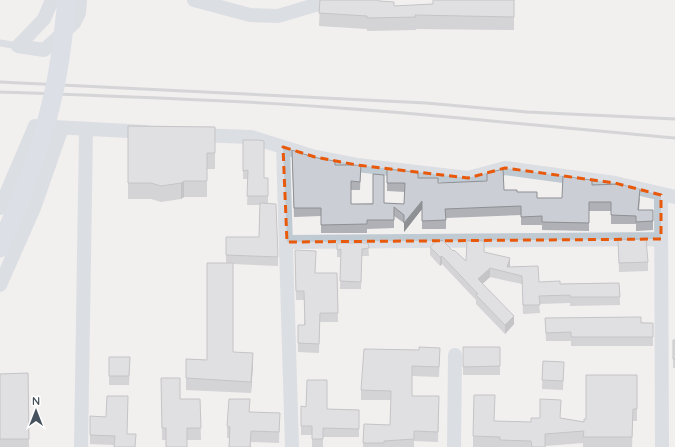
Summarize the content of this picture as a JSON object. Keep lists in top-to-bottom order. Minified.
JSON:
{"north":"top"}
